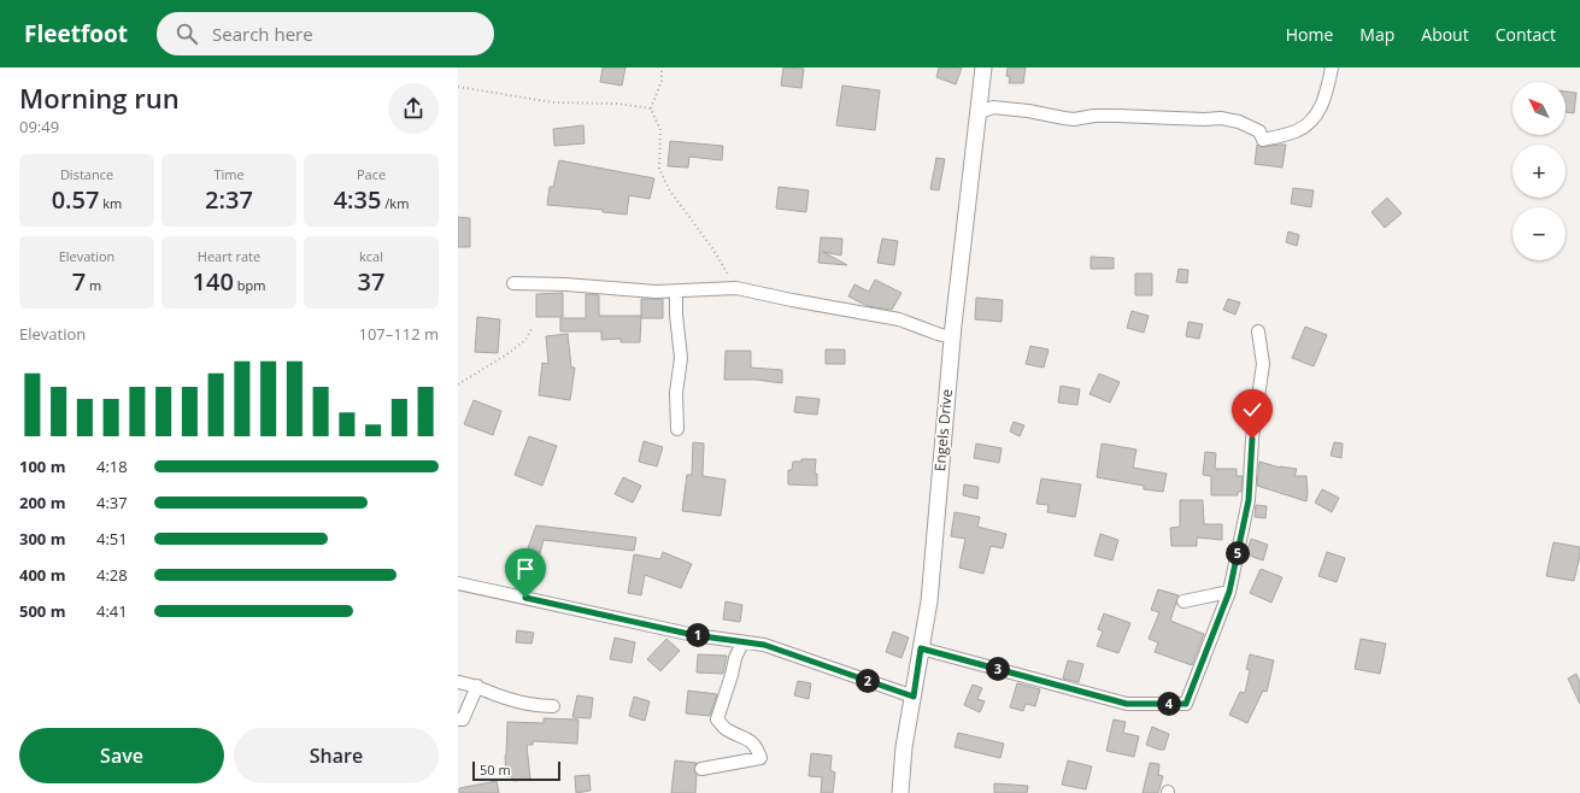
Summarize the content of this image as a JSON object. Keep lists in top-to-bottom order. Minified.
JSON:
{"streets":{"street":["Engels Drive"]},"scale_bar":"50 m","north":"top left","page":{"header":"Fleetfoot","search":"Search here","nav":["Home","Map","About","Contact"],"heading":["Morning run","09:49"],"map_buttons":["+","−"],"stats":[["Distance","0.57 km"],["Time","2:37"],["Pace","4:35 /km"],["Elevation","7 m"],["Heart rate","140 bpm"],["kcal","37"]],"chart":["Elevation","107–112 m"],"list":[{"name":"100 m","note":"4:18"},{"name":"200 m","note":"4:37"},{"name":"300 m","note":"4:51"},{"name":"400 m","note":"4:28"},{"name":"500 m","note":"4:41"}],"pins":["5","1","3","2","4"],"buttons":["Save","Share"],"scale":"50 m"}}
